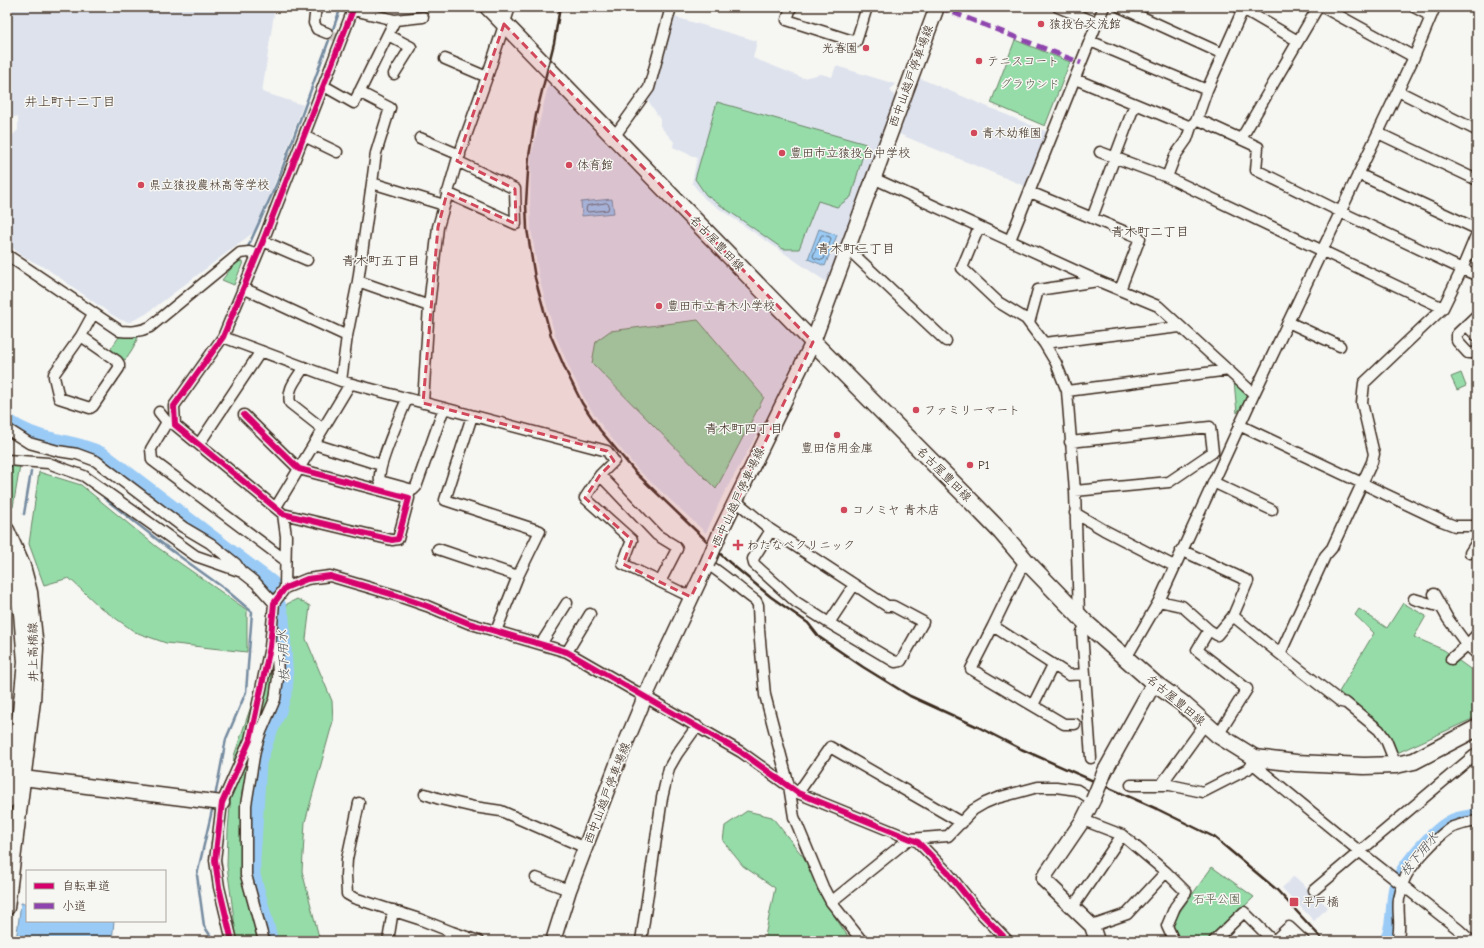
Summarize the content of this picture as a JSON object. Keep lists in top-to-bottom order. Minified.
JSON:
{"streets":{"main road":["名古屋豊田線"],"street":["西中山越戸停車場線","井上高橋線"]},"crossings":[["西中山越戸停車場線","名古屋豊田線"]],"districts":["井上町十二丁目","青木町二丁目","青木町三丁目","青木町五丁目","青木町四丁目"],"water":["枝下用水"],"parks":["グラウンド","石平公園"],"places":{"other":["猿投台交流館","光春園","テニスコート","青木幼稚園","豊田市立猿投台中学校","体育館","県立猿投農林高等学校","豊田市立青木小学校","ファミリーマート","豊田信用金庫","P1","コノミヤ 青木店"],"health":["わたなべクリニック"],"transit":["平戸橋"]},"legend":["自転車道","小道"]}
